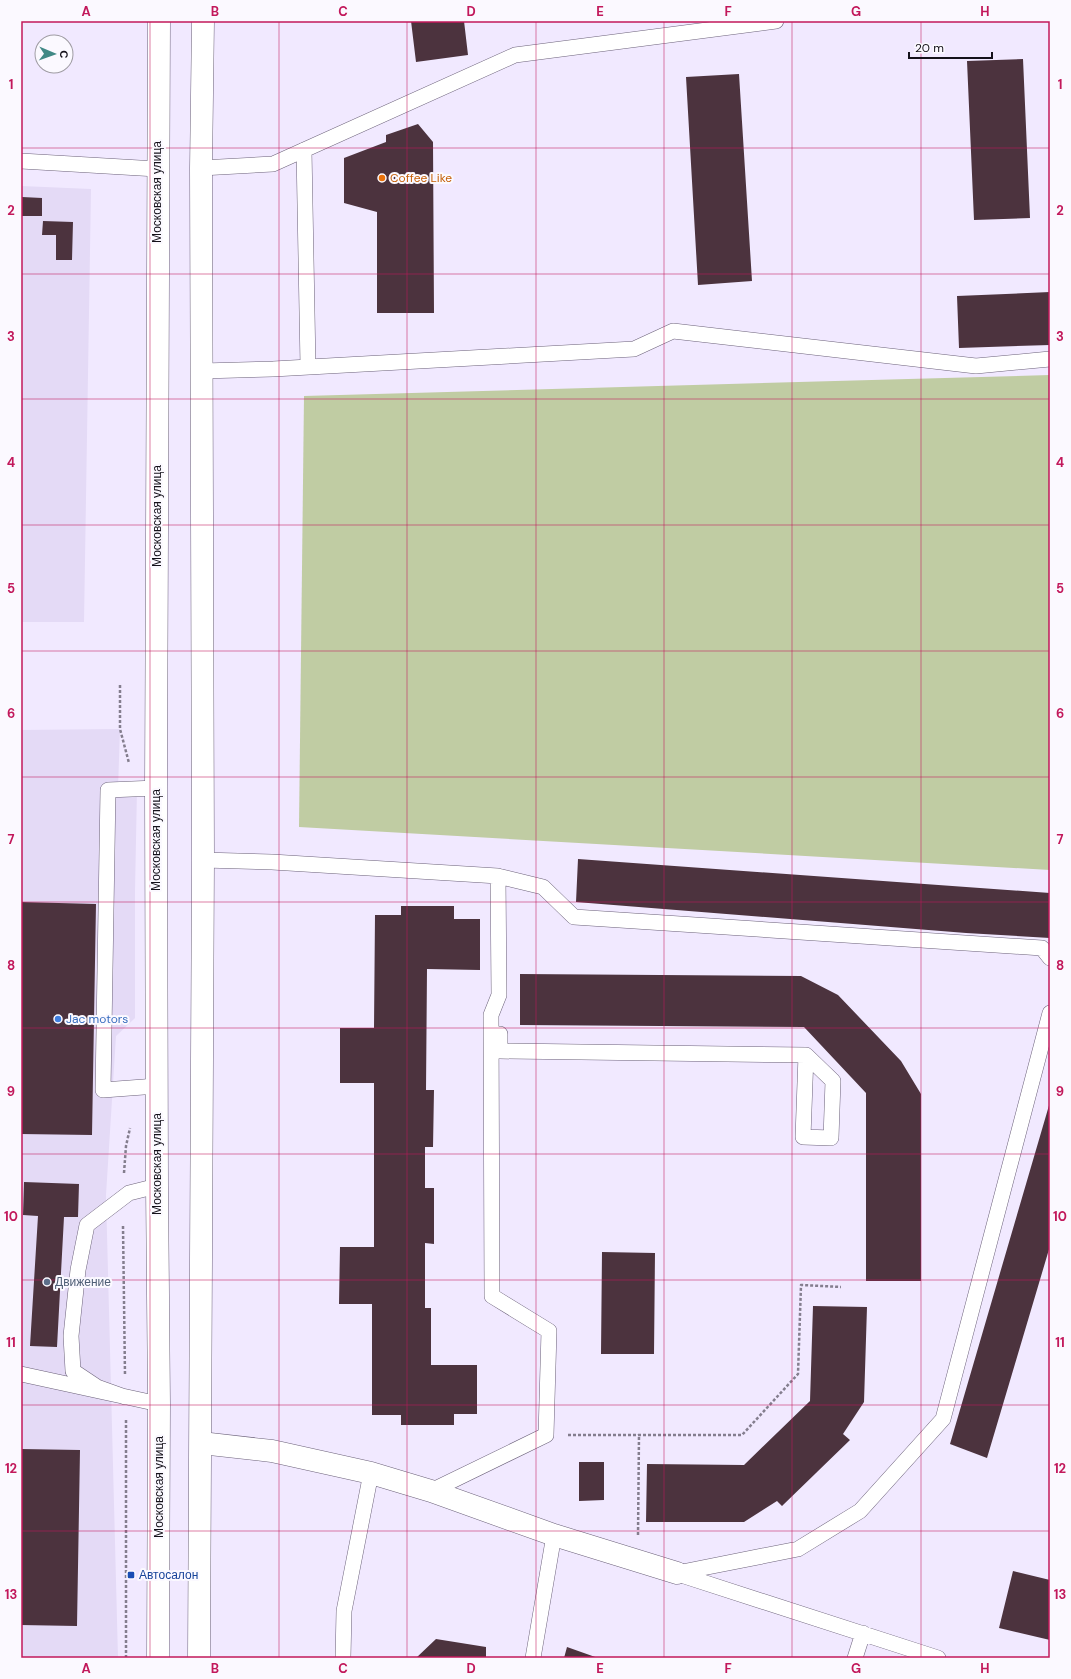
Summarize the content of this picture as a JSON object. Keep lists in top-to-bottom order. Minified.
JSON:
{"streets":{"main road":["Московская улица"]},"places":{"other":["Coffee Like","Jac motors","Движение"],"transit":["Автосалон"]},"scale_bar":"20 m","north":"right","grid":{"columns":["A","B","C","D","E","F","G","H"],"rows":["1","2","3","4","5","6","7","8","9","10","11","12","13"]}}
